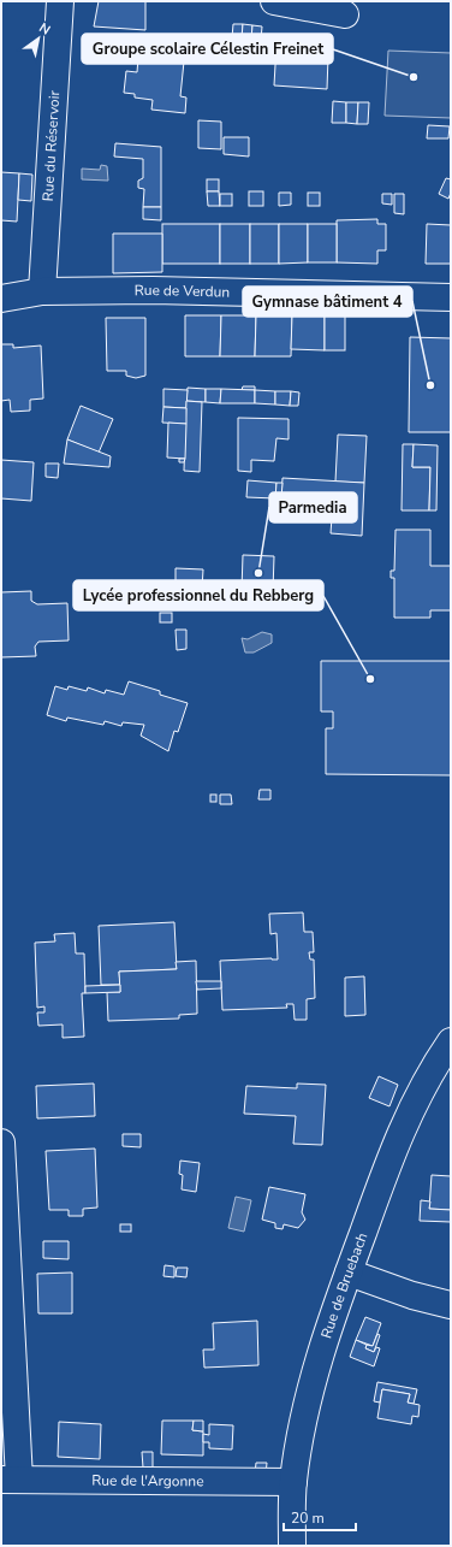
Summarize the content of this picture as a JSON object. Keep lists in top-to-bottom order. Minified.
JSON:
{"streets":{"street":["Rue du Réservoir","Rue de Verdun","Rue de Bruebach","Rue de l'Argonne"]},"crossings":[["Rue du Réservoir","Rue de Verdun"],["Rue de Bruebach","Rue de l'Argonne"]],"places":["Groupe scolaire Célestin Freinet","Gymnase bâtiment 4","Parmedia","Lycée professionnel du Rebberg"],"scale_bar":"20 m","north":"top right"}
